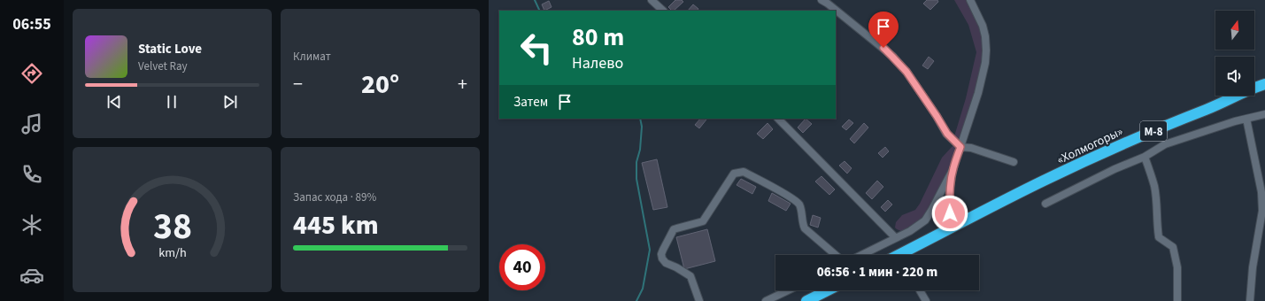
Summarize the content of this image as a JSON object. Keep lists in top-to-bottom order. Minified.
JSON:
{"streets":{"highway":["М-8","«Холмогоры»"]},"crossings":[["М-8","«Холмогоры»"]],"north":"top","page":{"tabs":"06:55","tile":["Климат",["Запас хода · 89%","445 km"]],"turn":["80 m","Налево"],"song":["Static Love","Velvet Ray"],"heat":["−","20°","+"],"then":"Затем","limit":"40","trip":"06:56 · 1 мин · 220 m","gauge":["38","km/h"]}}
